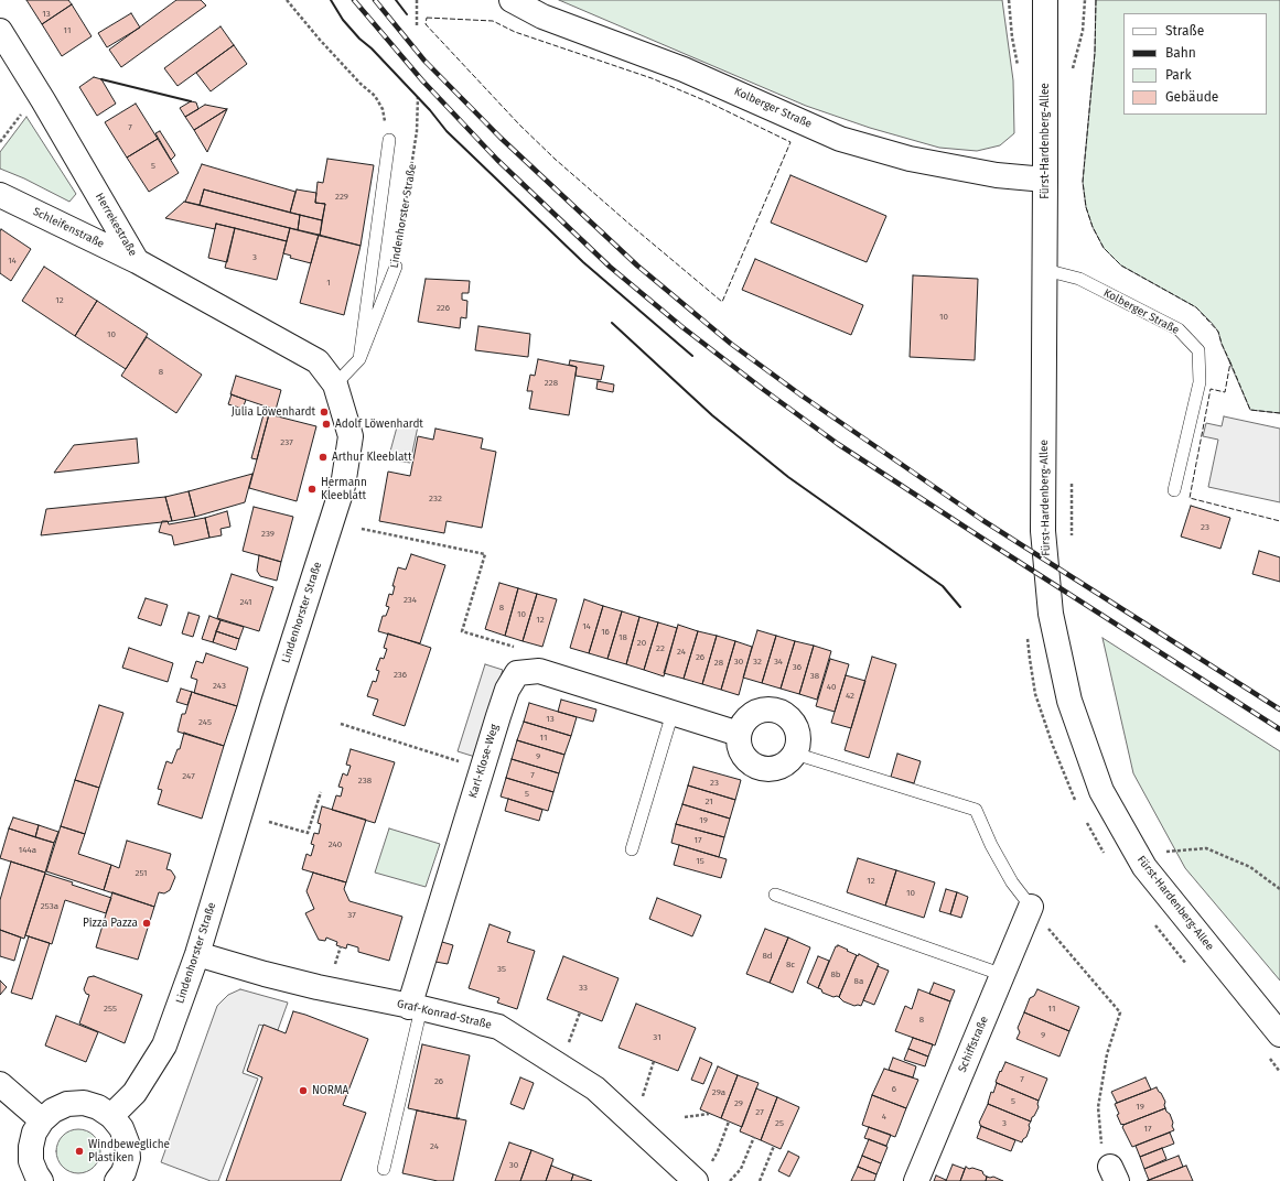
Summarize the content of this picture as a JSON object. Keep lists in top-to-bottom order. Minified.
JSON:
{"streets":{"street":["Kolberger Straße","Fürst-Hardenberg-Allee","Lindenhorster Straße","Herrekestraße","Schleifenstraße","Karl-Klose-Weg","Graf-Konrad-Straße","Schiffstraße"]},"crossings":[["Kolberger Straße","Fürst-Hardenberg-Allee"],["Lindenhorster Straße","Herrekestraße"],["Lindenhorster Straße","Graf-Konrad-Straße"],["Herrekestraße","Schleifenstraße"],["Karl-Klose-Weg","Graf-Konrad-Straße"]],"places":["Julia Löwenhardt","Adolf Löwenhardt","Arthur Kleeblatt","Hermann Kleeblatt","Pizza Pazza","NORMA","Windbewegliche Plastiken"],"house_numbers":["13","11","7","5","229","3","14","1","12","226","10","10","8","228","237","232","23","239","234","241","8","10","12","14","16","18","20","22","24","26","30","32","34","28","36","236","38","243","40","42","13","245","11","9","7","247","238","23","5","21","19","17","240","144a","15","251","12","10","253a","37","8d","8c","35","8b","8a","33","255","11","8","9","31","7","26","6","29a","5","29","19","27","4","25","3","17","24","30"],"legend":["Straße","Bahn","Park","Gebäude"]}
